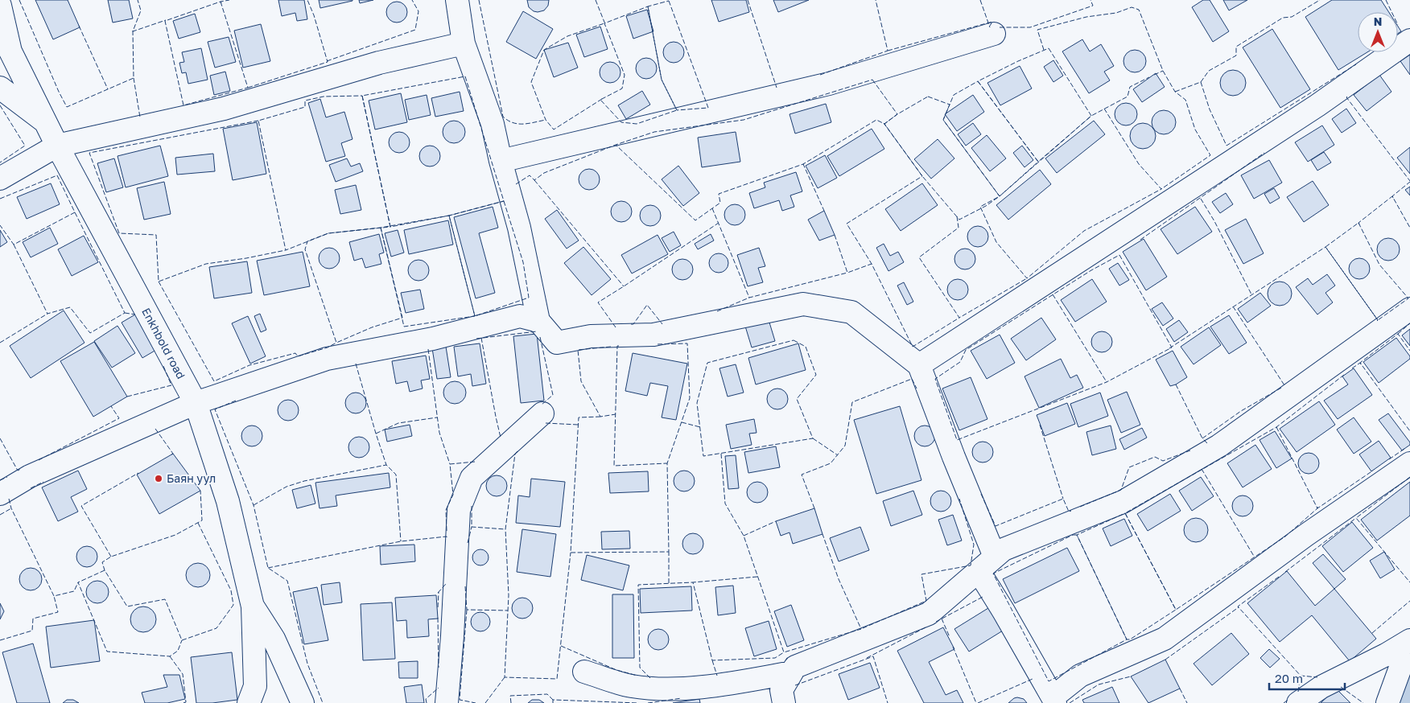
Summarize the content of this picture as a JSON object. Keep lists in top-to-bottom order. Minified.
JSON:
{"streets":{"street":["Enkhbold road"]},"places":["Баян уул"],"scale_bar":"20 m","north":"top"}
